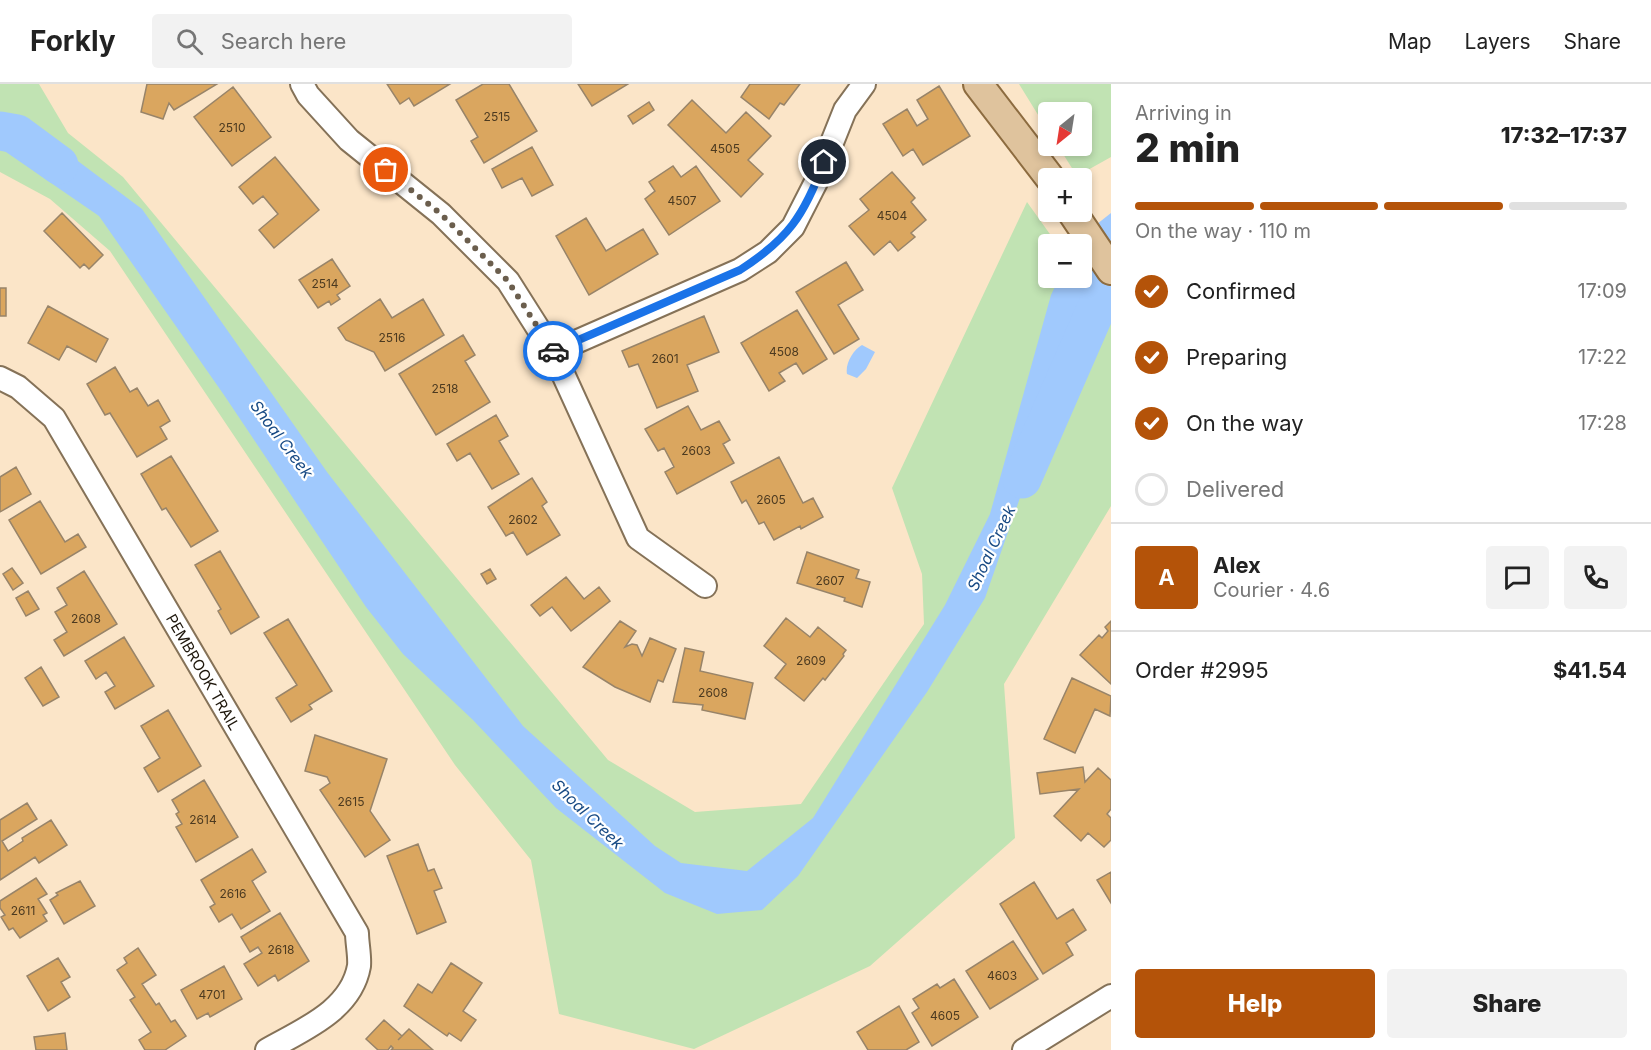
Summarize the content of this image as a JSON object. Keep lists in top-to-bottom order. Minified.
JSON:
{"streets":{"street":["PEMBROOK TRAIL"]},"water":["Shoal Creek"],"house_numbers":["2515","2510","4505","4507","4504","2514","2516","4508","2601","2518","2603","2605","2602","2607","2608","2609","2608","2615","2614","2616","2611","2618","4603","4701","4605"],"north":"bottom left","page":{"header":"Forkly","search":"Search here","nav":["Map","Layers","Share"],"heading":["2 min","Arriving in","17:32–17:37"],"panel":["Alex","Courier · 4.6","Order #2995","$41.54"],"map_buttons":["+","−"],"bar":"On the way · 110 m","list":[["Confirmed","17:09"],["Preparing","17:22"],["On the way","17:28"],"Delivered"],"round":"A","buttons":["Help","Share"]}}
